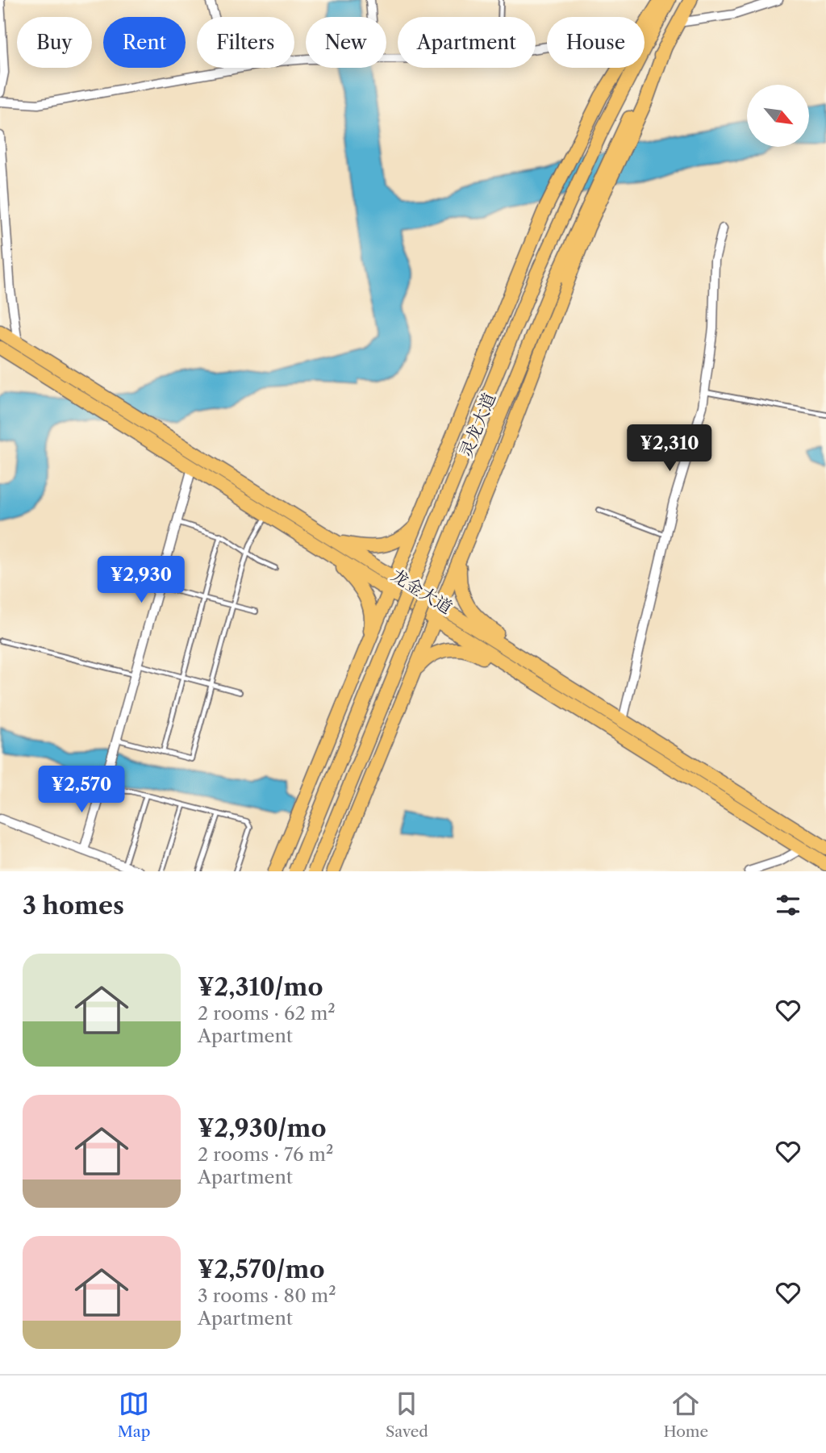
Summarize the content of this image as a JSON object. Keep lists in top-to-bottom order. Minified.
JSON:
{"streets":{"main road":["灵龙大道","龙金大道"]},"north":"bottom right","page":{"chip":["Buy","Rent","Filters","New","Apartment","House"],"price":["¥2,310","¥2,930","¥2,570"],"heading":"3 homes","list":[{"name":"¥2,310/mo","note":"2 rooms · 62 m² · Apartment"},{"name":"¥2,930/mo","note":"2 rooms · 76 m² · Apartment"},{"name":"¥2,570/mo","note":"3 rooms · 80 m² · Apartment"}],"tabs":["Map","Saved","Home"]}}
